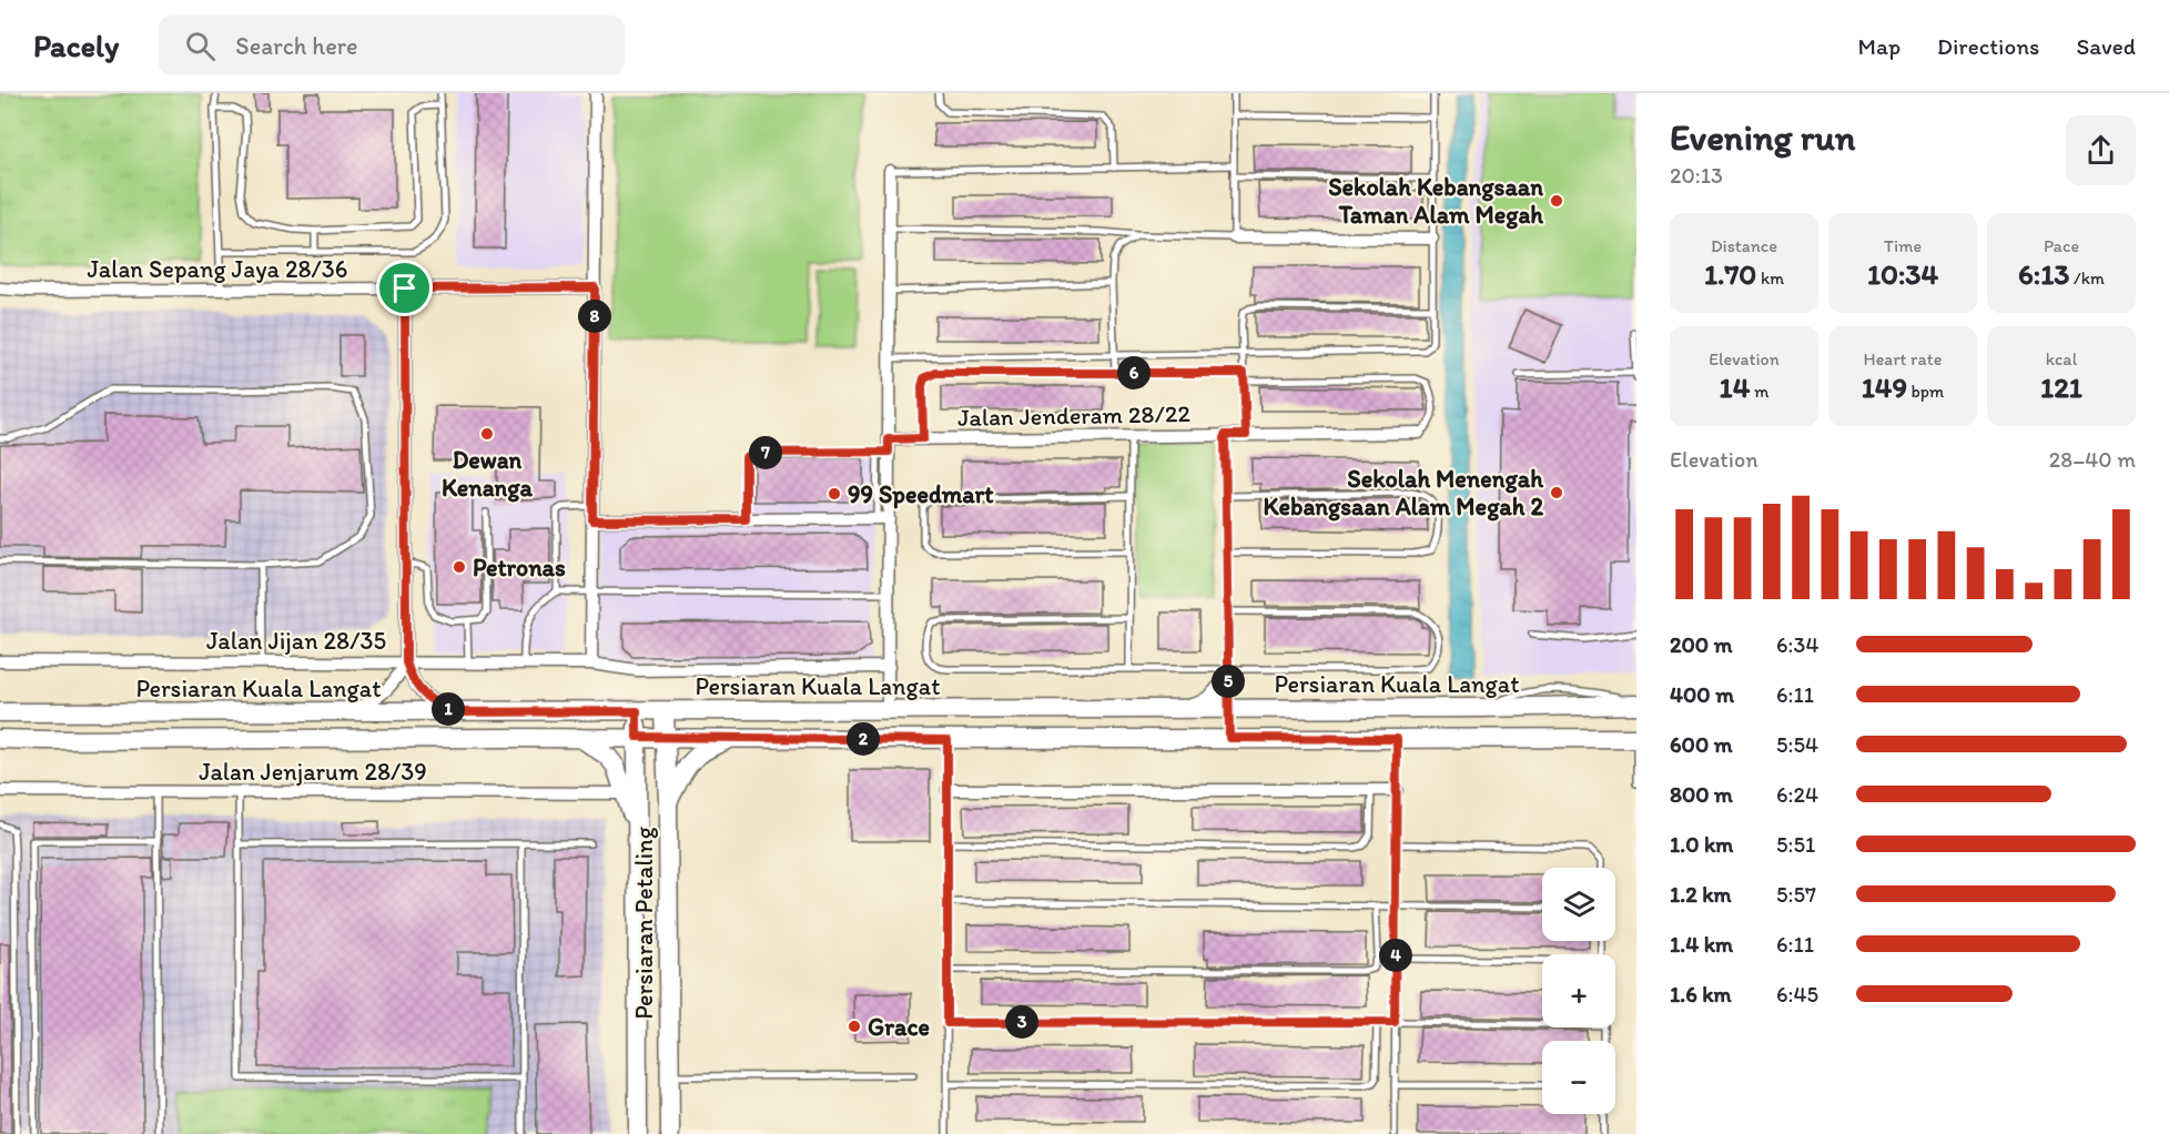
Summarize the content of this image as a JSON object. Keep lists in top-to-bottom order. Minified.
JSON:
{"streets":{"main road":["Persiaran Kuala Langat","Persiaran Petaling"],"street":["Jalan Sepang Jaya 28/36","Jalan Jenderam 28/22","Jalan Jijan 28/35","Jalan Jenjarum 28/39"]},"crossings":[["Persiaran Kuala Langat","Persiaran Petaling"]],"places":["Sekolah Kebangsaan Taman Alam Megah","Dewan Kenanga","Sekolah Menengah Kebangsaan Alam Megah 2","99 Speedmart","Petronas","Grace"],"page":{"header":"Pacely","search":"Search here","nav":["Map","Directions","Saved"],"heading":["Evening run","20:13"],"stats":[["Distance","1.70 km"],["Time","10:34"],["Pace","6:13 /km"],["Elevation","14 m"],["Heart rate","149 bpm"],["kcal","121"]],"pins":["8","6","7","5","1","2","4","3"],"chart":["Elevation","28–40 m"],"list":[{"name":"200 m","note":"6:34"},{"name":"400 m","note":"6:11"},{"name":"600 m","note":"5:54"},{"name":"800 m","note":"6:24"},{"name":"1.0 km","note":"5:51"},{"name":"1.2 km","note":"5:57"},{"name":"1.4 km","note":"6:11"},{"name":"1.6 km","note":"6:45"}],"map_buttons":["+","−"]}}
